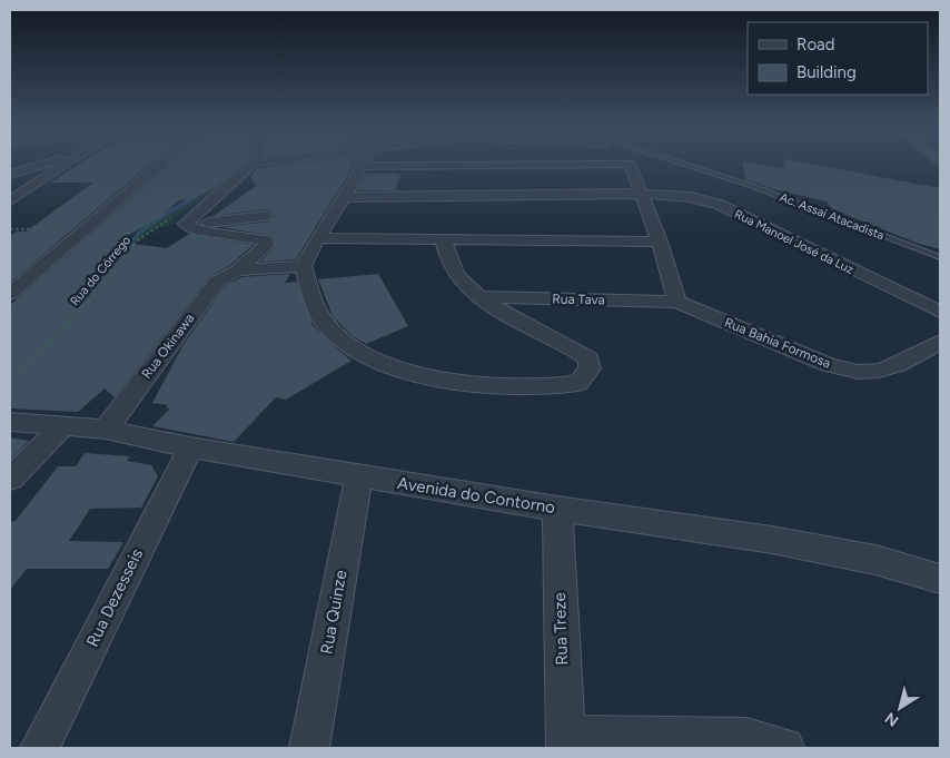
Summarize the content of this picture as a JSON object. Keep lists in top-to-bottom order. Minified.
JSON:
{"streets":{"street":["Rua Manoel José da Luz","Rua Tava","Rua Bahia Formosa","Rua Okinawa","Avenida do Contorno","Rua Dezesseis","Rua Quinze","Rua Treze"],"lane":["Ac. Assaí Atacadista"],"path":["Rua do Córrego"]},"crossings":[["Rua Tava","Rua Bahia Formosa"],["Rua Okinawa","Avenida do Contorno"],["Avenida do Contorno","Rua Dezesseis"],["Avenida do Contorno","Rua Quinze"],["Avenida do Contorno","Rua Treze"]],"legend":["Road","Building"],"north":"bottom left"}
